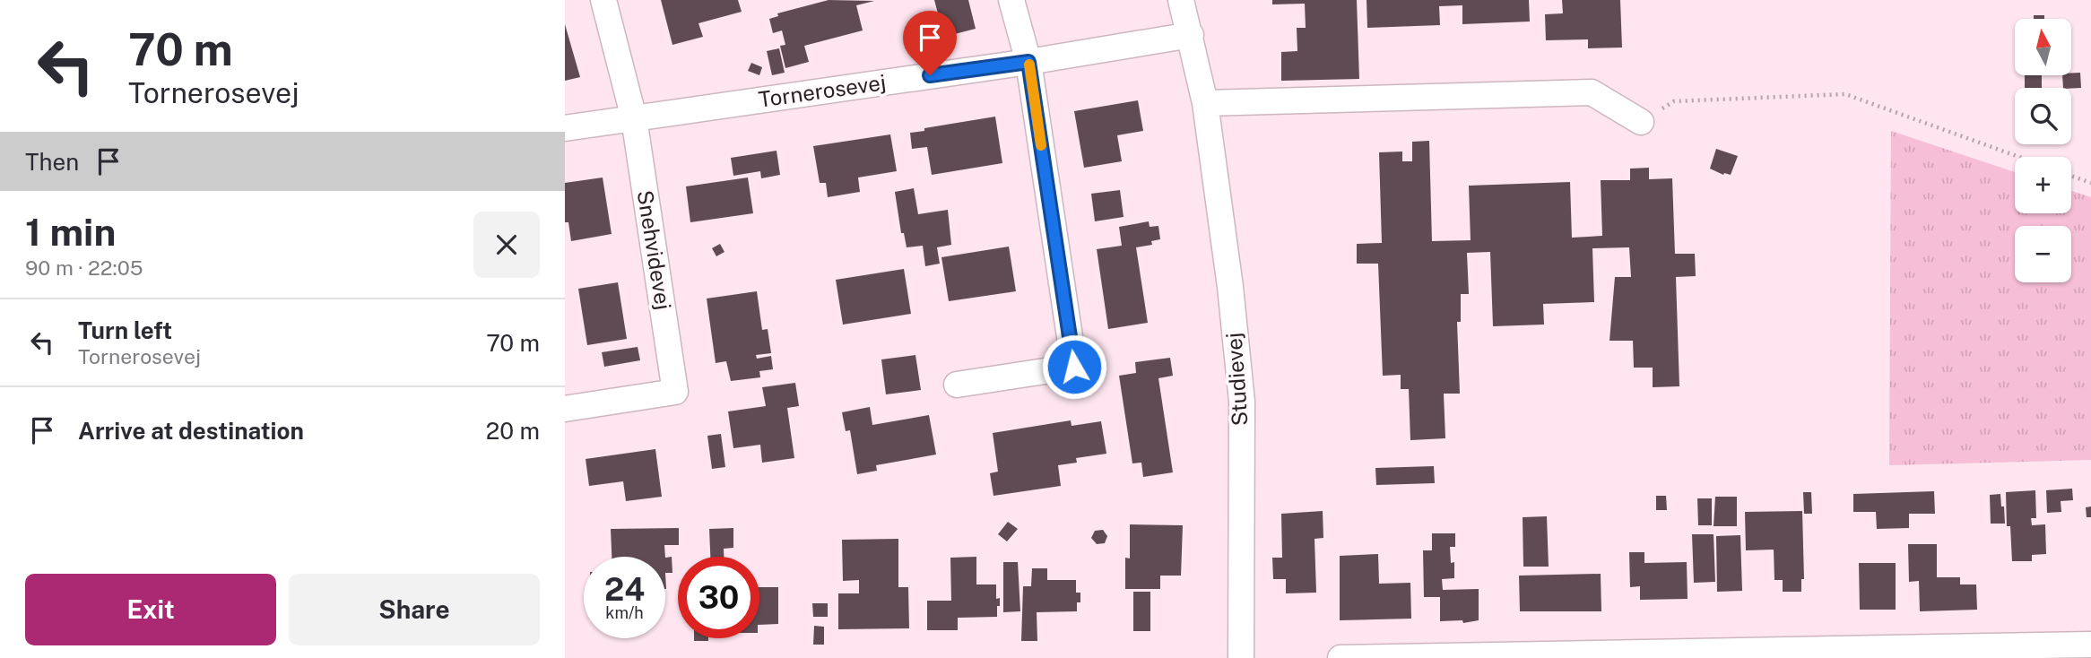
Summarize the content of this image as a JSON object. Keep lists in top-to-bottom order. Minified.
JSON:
{"streets":{"street":["Tornerosevej","Snehvidevej","Studievej"]},"crossings":[["Tornerosevej","Snehvidevej"],["Tornerosevej","Studievej"]],"north":"top","page":{"turn":["70 m","Tornerosevej"],"map_buttons":["+","−"],"then":"Then","heading":["1 min","90 m · 22:05"],"list":[{"name":"Turn left","note":"Tornerosevej","value":"70 m"},{"name":"Arrive at destination","value":"20 m"}],"speed":"24 km/h","limit":"30","buttons":["Exit","Share"]}}
